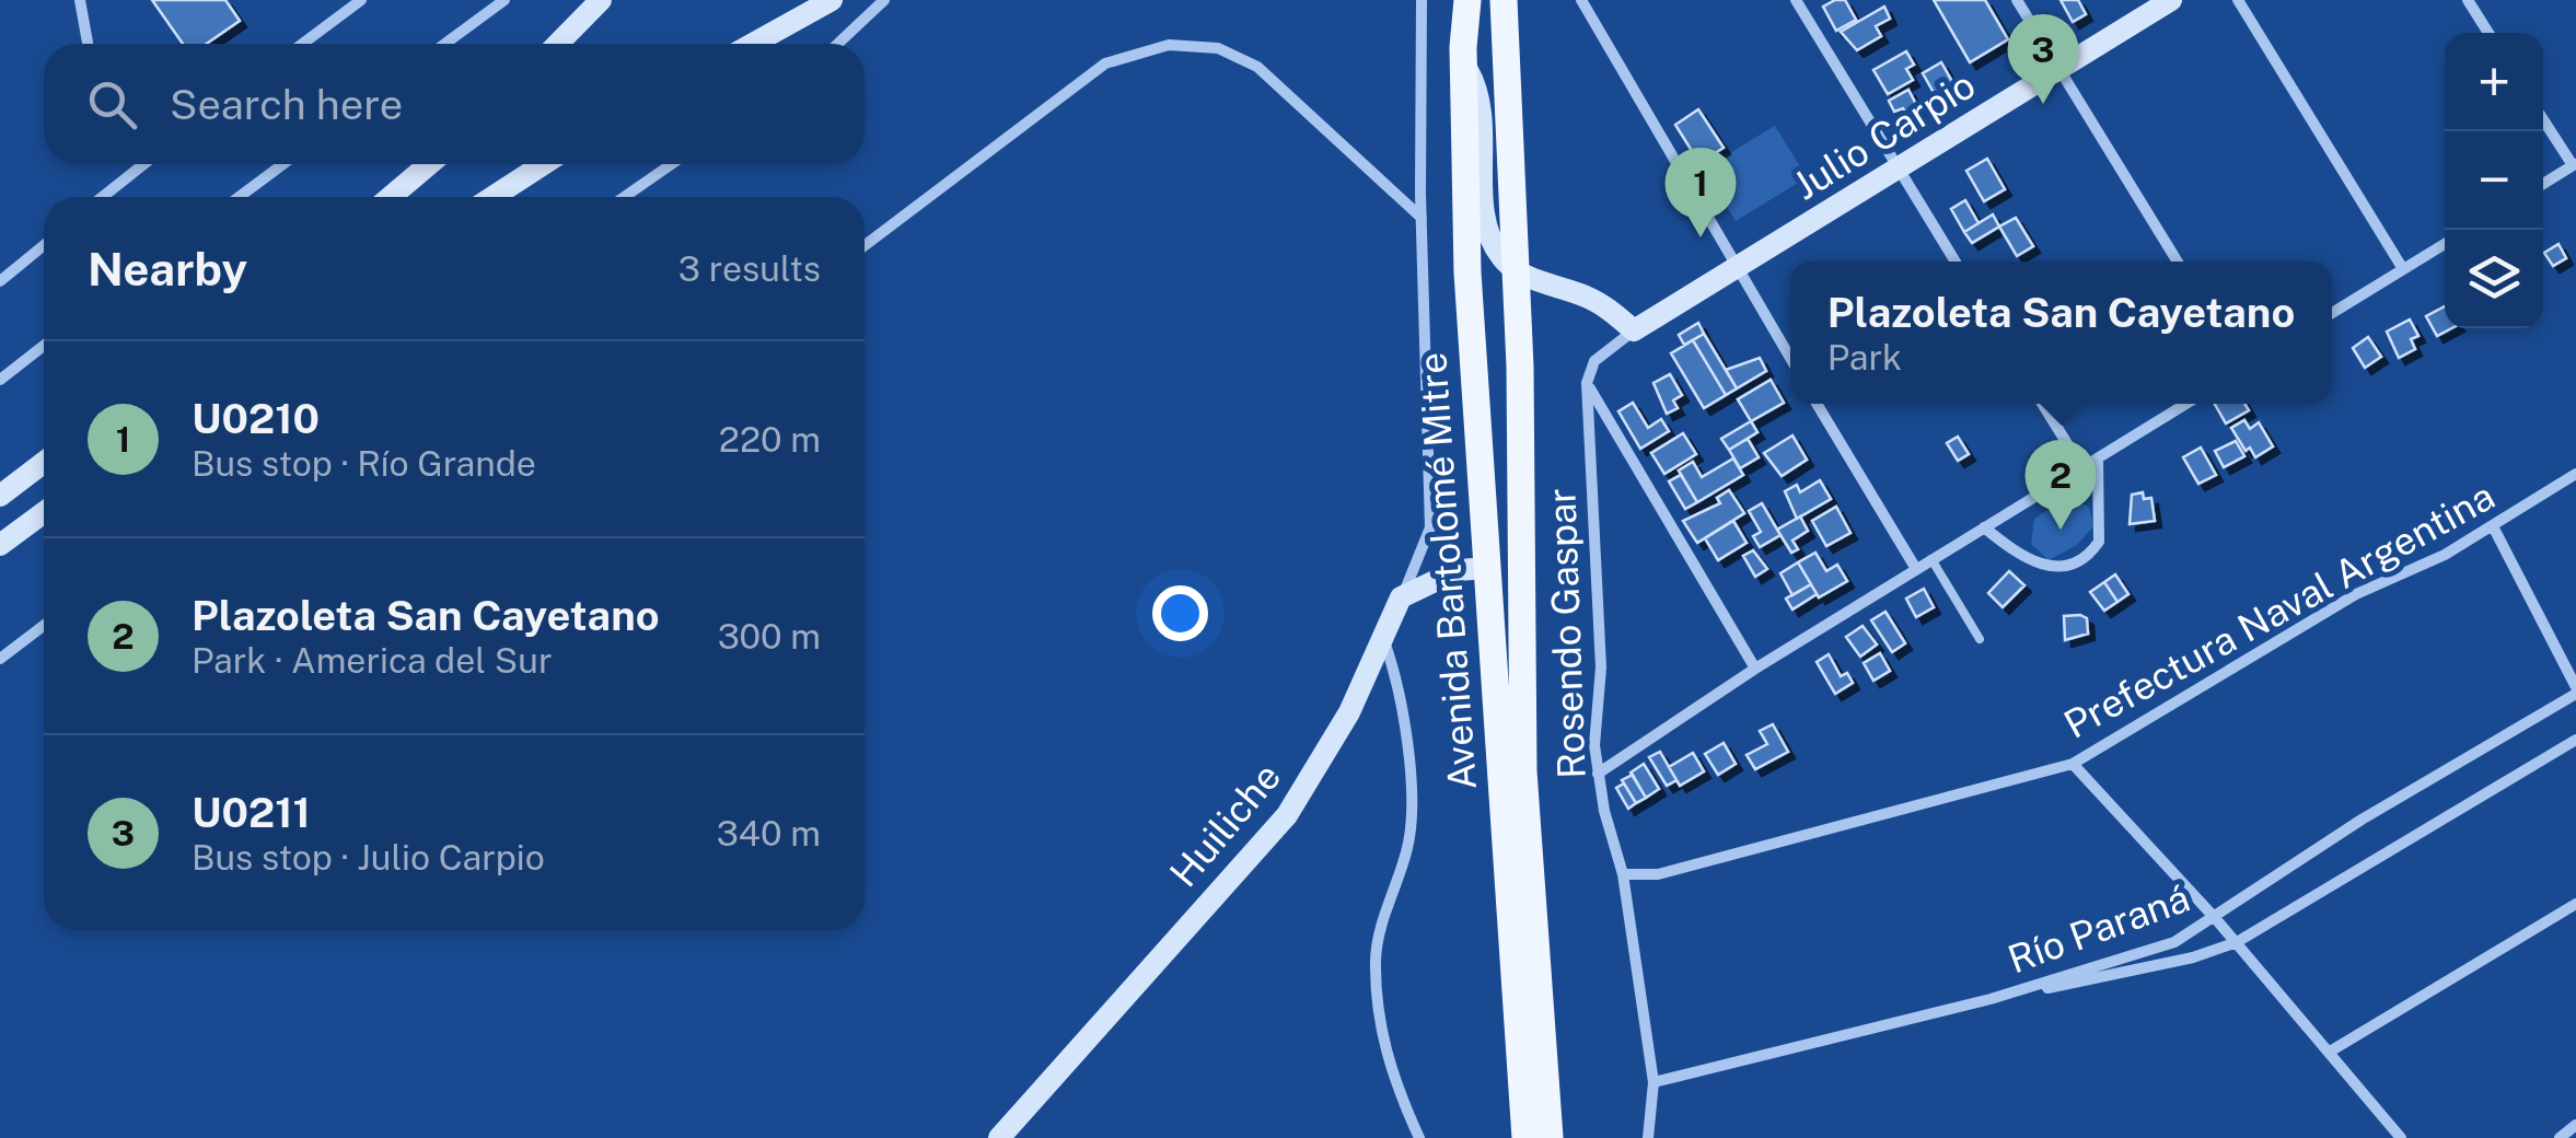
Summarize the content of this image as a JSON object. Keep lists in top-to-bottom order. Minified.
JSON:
{"streets":{"main road":["Avenida Bartolomé Mitre"],"street":["Julio Carpio","Prefectura Naval Argentina","Rosendo Gaspar","Huiliche","Río Paraná"]},"crossings":[["Prefectura Naval Argentina","Rosendo Gaspar"],["Rosendo Gaspar","Río Paraná"]],"page":{"pins":["3","1","2"],"map_buttons":["+","−"],"search":"Search here","heading":["Nearby","3 results"],"popup":["Plazoleta San Cayetano","Park"],"list":[{"mark":"1","name":"U0210","note":"Bus stop · Río Grande","value":"220 m"},{"mark":"2","name":"Plazoleta San Cayetano","note":"Park · America del Sur","value":"300 m"},{"mark":"3","name":"U0211","note":"Bus stop · Julio Carpio","value":"340 m"}]}}
